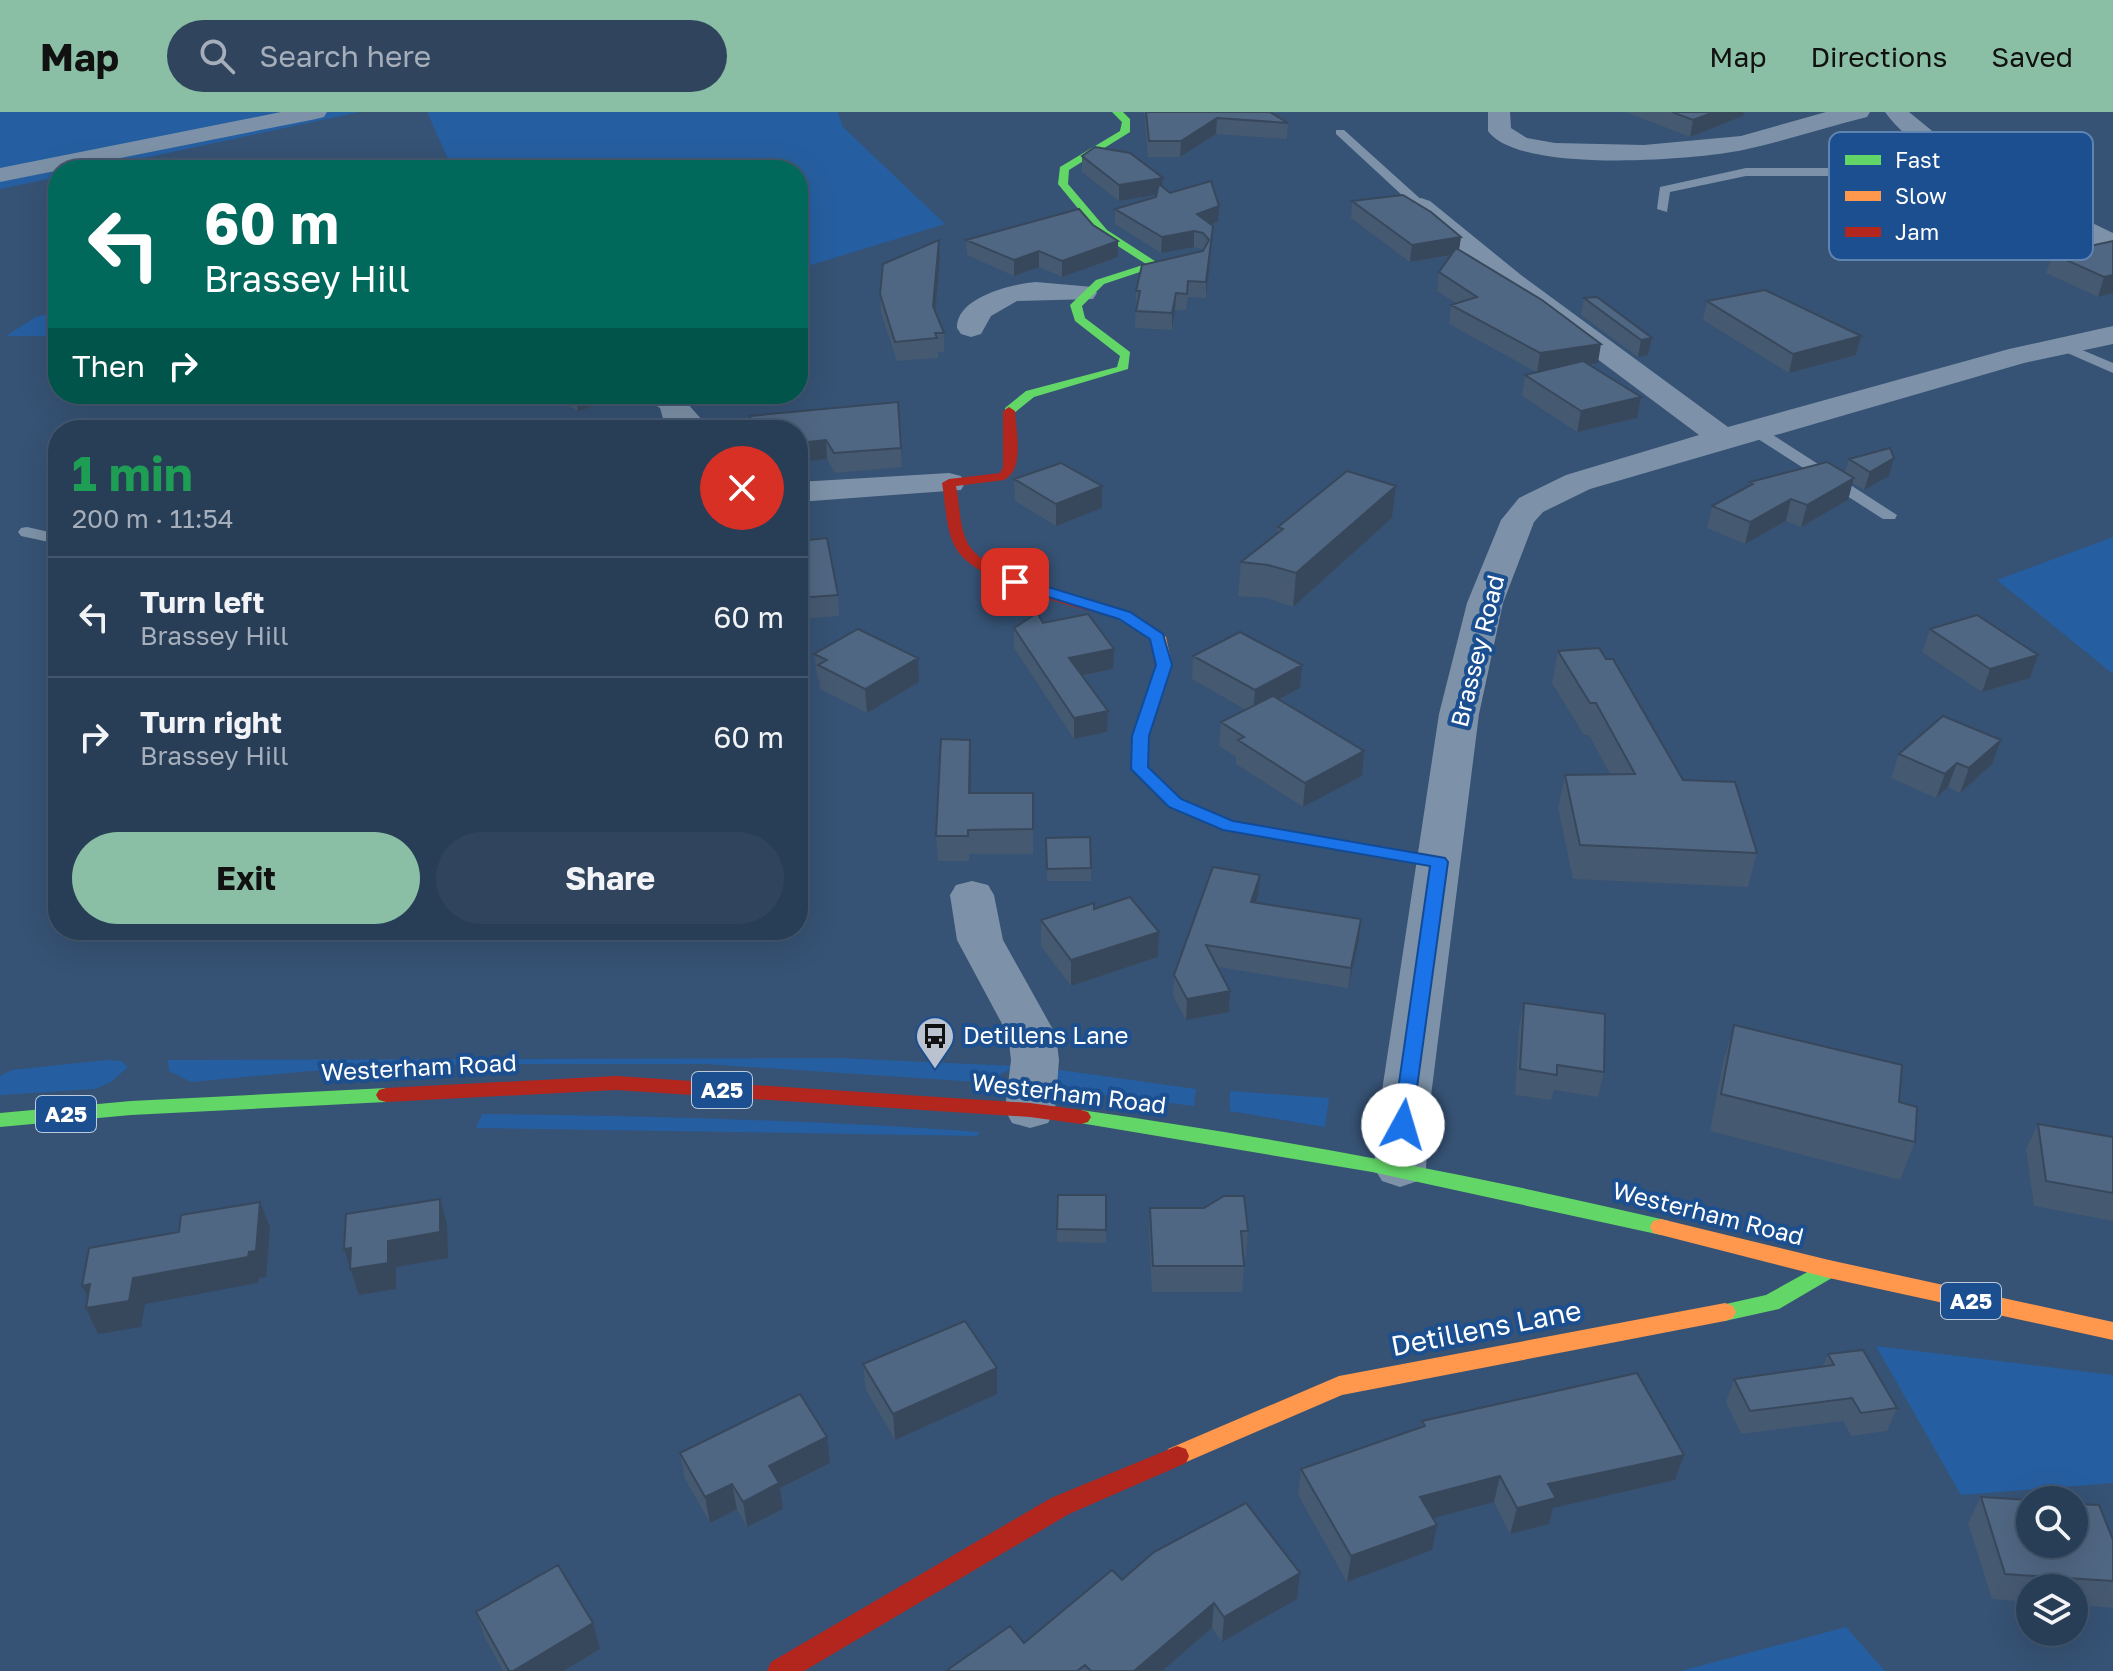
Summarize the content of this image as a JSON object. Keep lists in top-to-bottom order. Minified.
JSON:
{"streets":{"street":["Brassey Road","Westerham Road","A25","Detillens Lane"]},"crossings":[["Brassey Road","Westerham Road"],["Westerham Road","Detillens Lane"]],"places":{"bus stop":["Detillens Lane"]},"legend":["Fast","Slow","Jam"],"page":{"header":"Map","search":"Search here","nav":["Map","Directions","Saved"],"turn":["60 m","Brassey Hill"],"then":"Then","heading":["1 min","200 m · 11:54"],"list":[{"name":"Turn left","note":"Brassey Hill","value":"60 m"},{"name":"Turn right","note":"Brassey Hill","value":"60 m"}],"buttons":["Exit","Share"]}}
